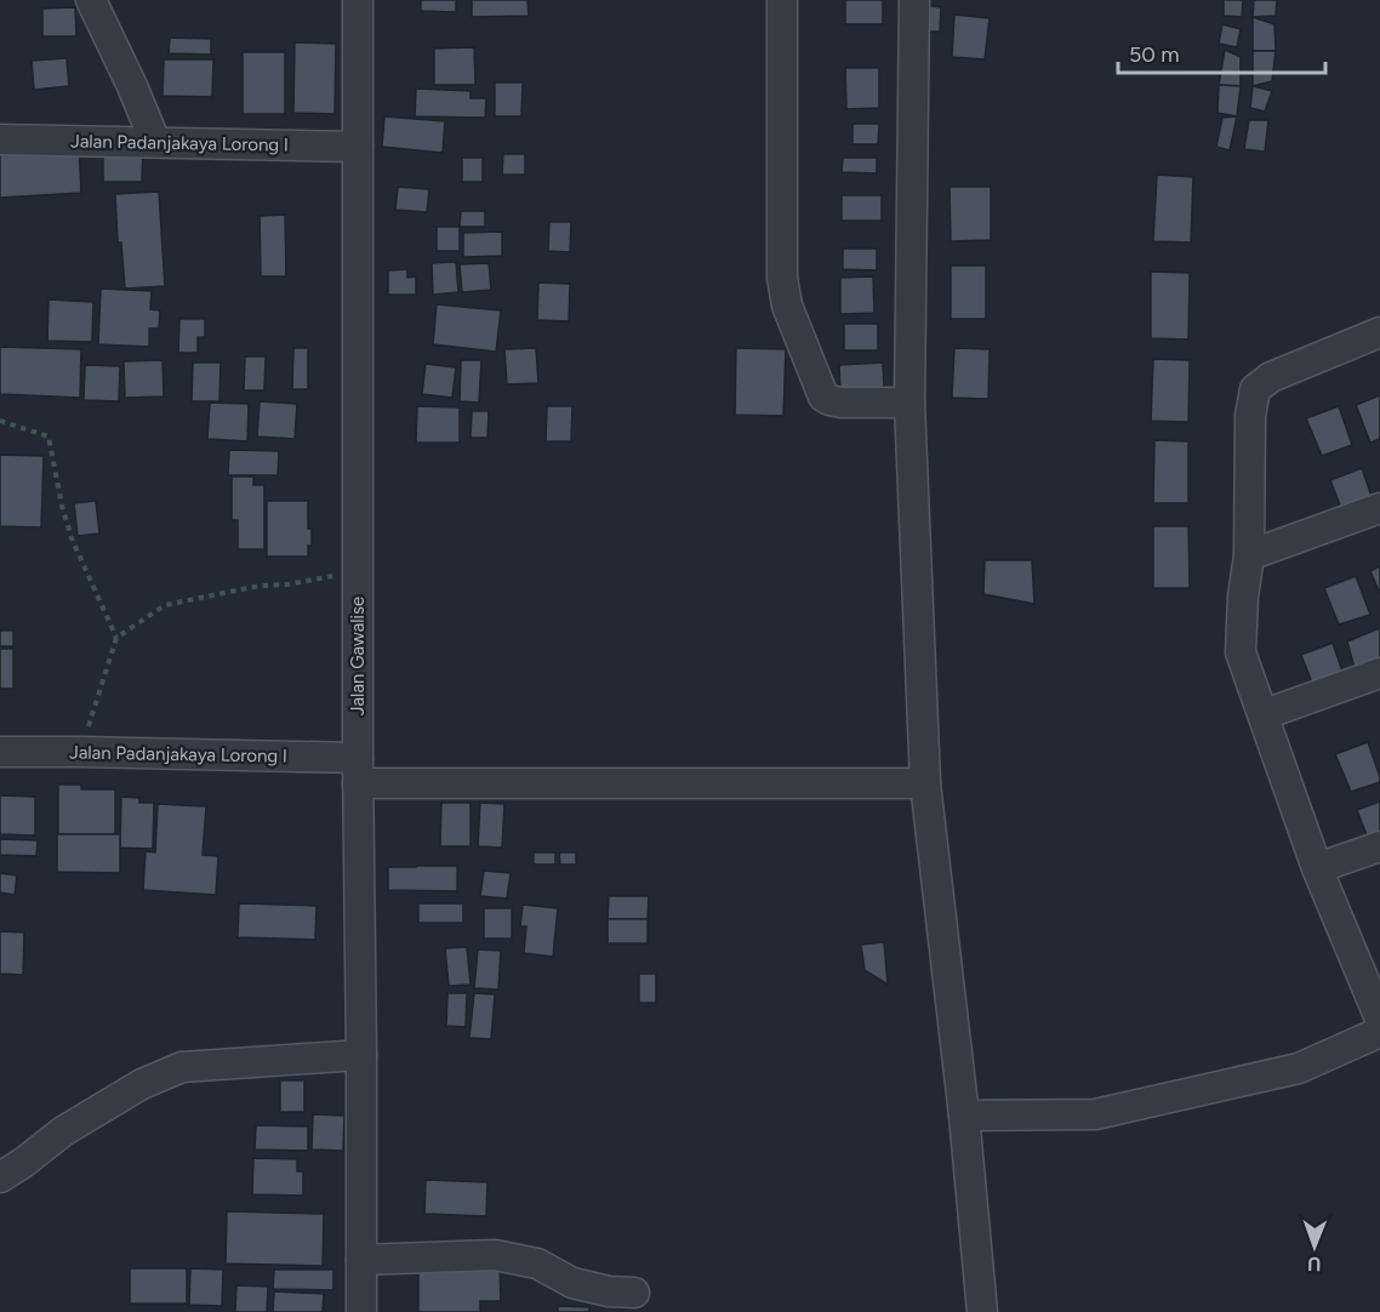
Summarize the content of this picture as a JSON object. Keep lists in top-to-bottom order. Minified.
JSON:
{"streets":{"street":["Jalan Padanjakaya Lorong I","Jalan Gawalise"]},"crossings":[["Jalan Padanjakaya Lorong I","Jalan Gawalise"]],"scale_bar":"50 m","north":"bottom"}
